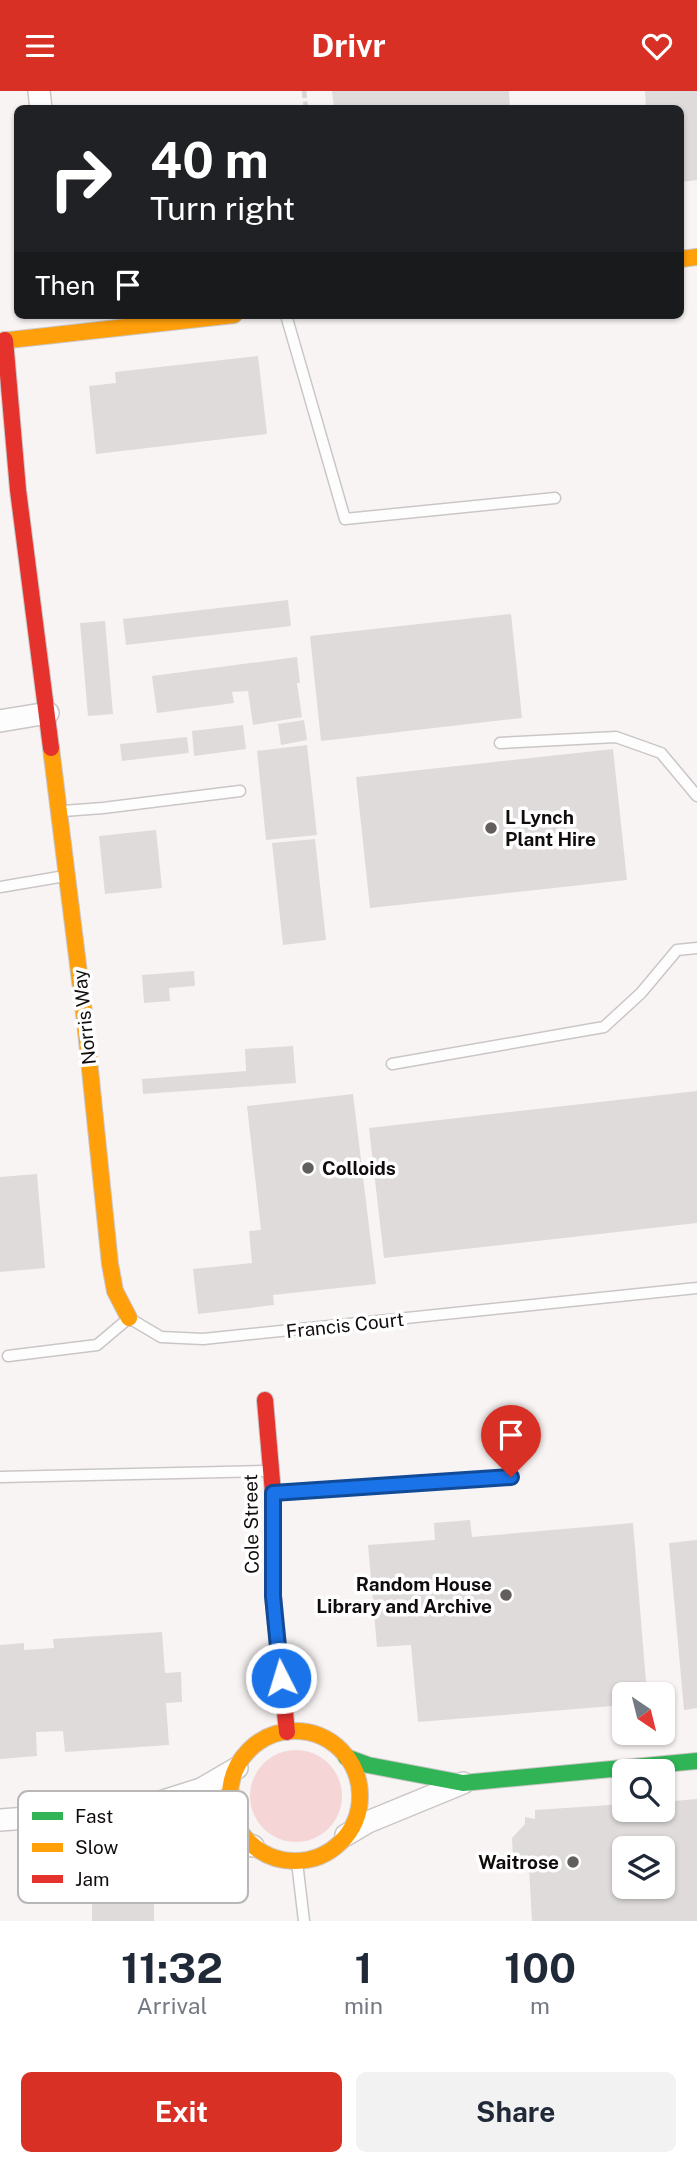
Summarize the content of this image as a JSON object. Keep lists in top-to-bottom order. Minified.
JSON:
{"streets":{"street":["Norris Way","Cole Street"],"lane":["Francis Court"]},"crossings":[["Norris Way","Francis Court"]],"places":["L Lynch Plant Hire","Colloids","Random House Library and Archive","Waitrose"],"legend":["Fast","Slow","Jam"],"north":"bottom right","page":{"header":"Drivr","turn":["40 m","Turn right"],"then":"Then","eta":["11:32","Arrival","1","min","100","m"],"buttons":["Exit","Share"]}}
